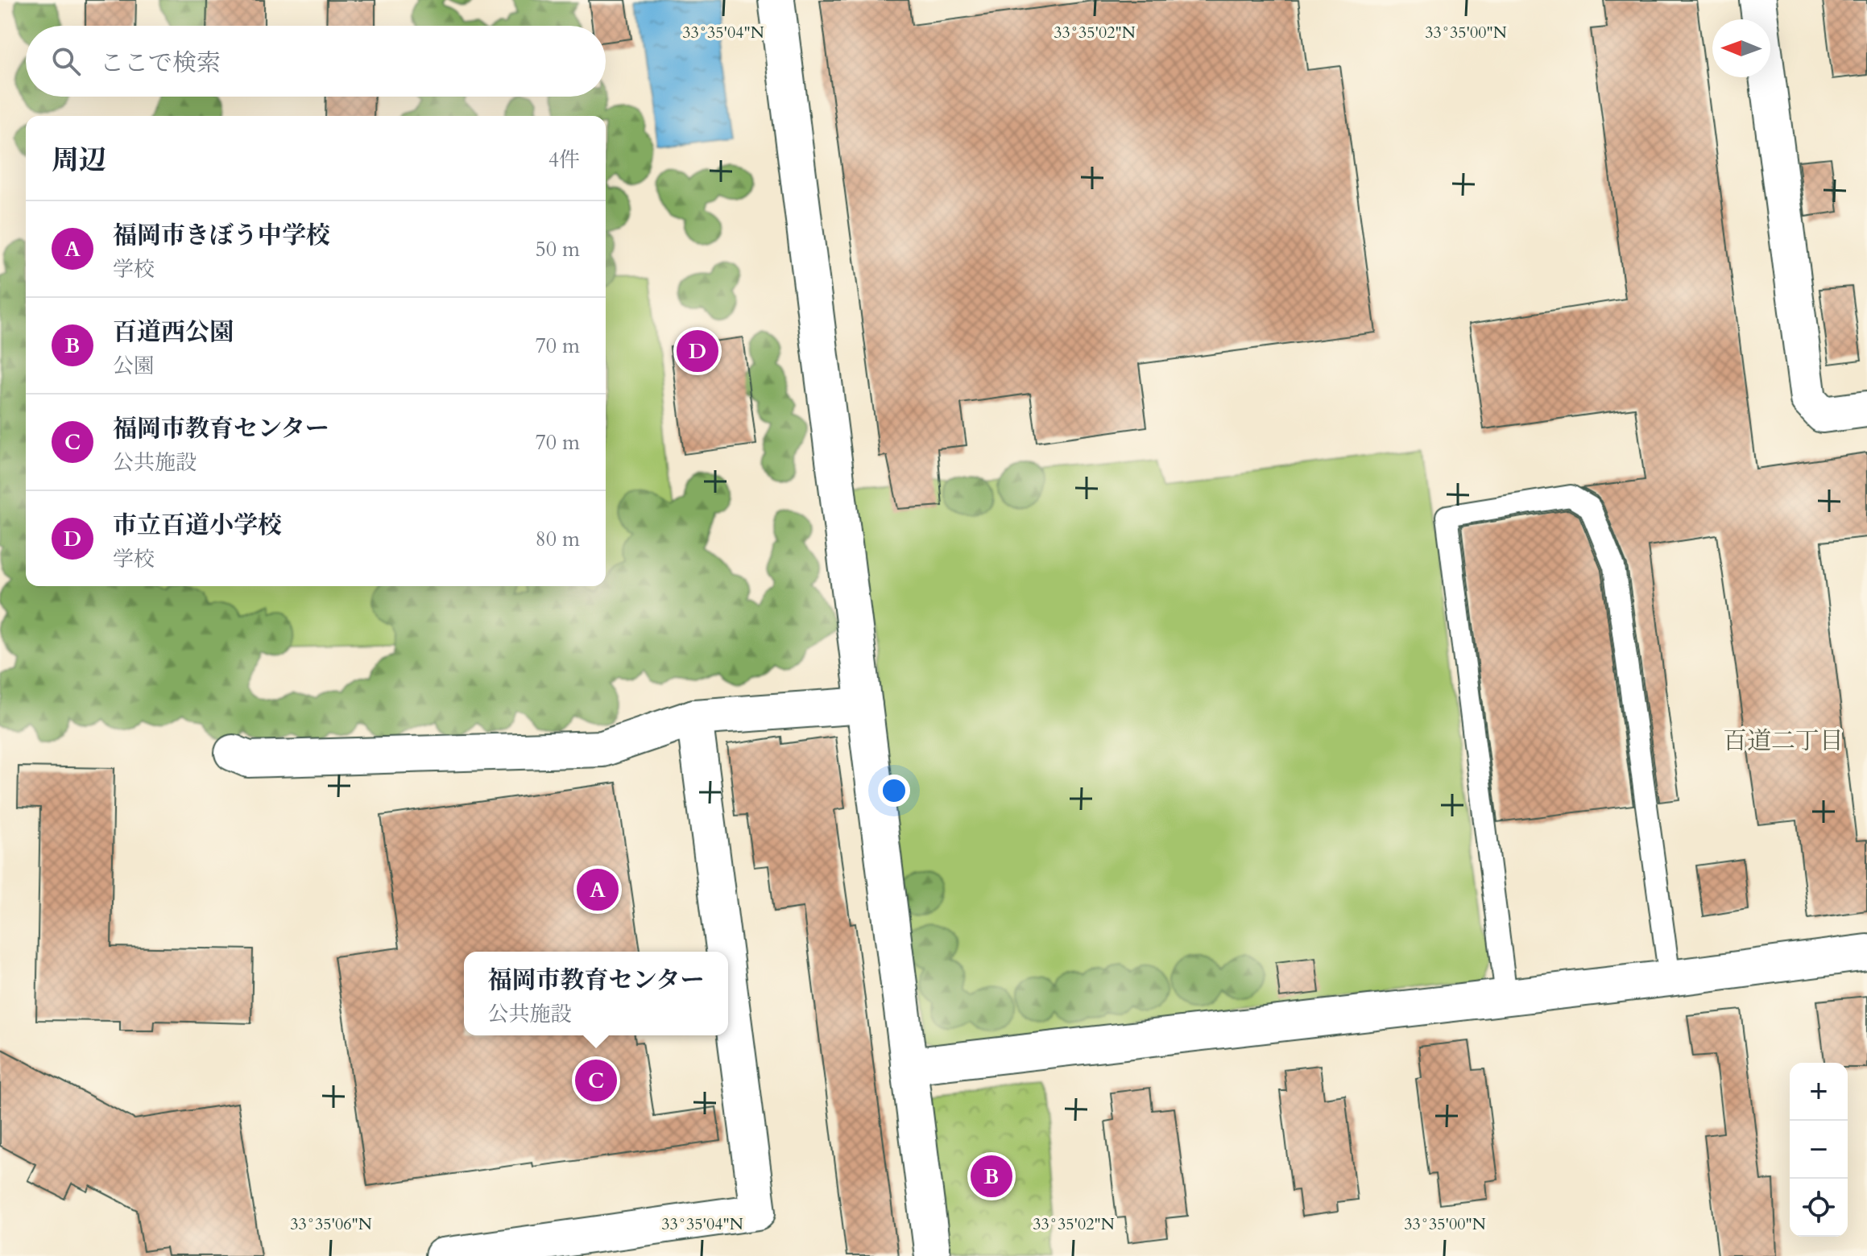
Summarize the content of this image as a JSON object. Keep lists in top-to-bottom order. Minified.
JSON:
{"districts":["百道二丁目"],"north":"left","page":{"search":"ここで検索","heading":["周辺","4件"],"list":[{"mark":"A","name":"福岡市きぼう中学校","note":"学校","value":"50 m"},{"mark":"B","name":"百道西公園","note":"公園","value":"70 m"},{"mark":"C","name":"福岡市教育センター","note":"公共施設","value":"70 m"},{"mark":"D","name":"市立百道小学校","note":"学校","value":"80 m"}],"pins":["D","A","C","B"],"popup":["福岡市教育センター","公共施設"],"map_buttons":["+","−"]},"coordinates":["33°35'04\"N","33°35'02\"N","33°35'00\"N","33°35'06\"N"]}
